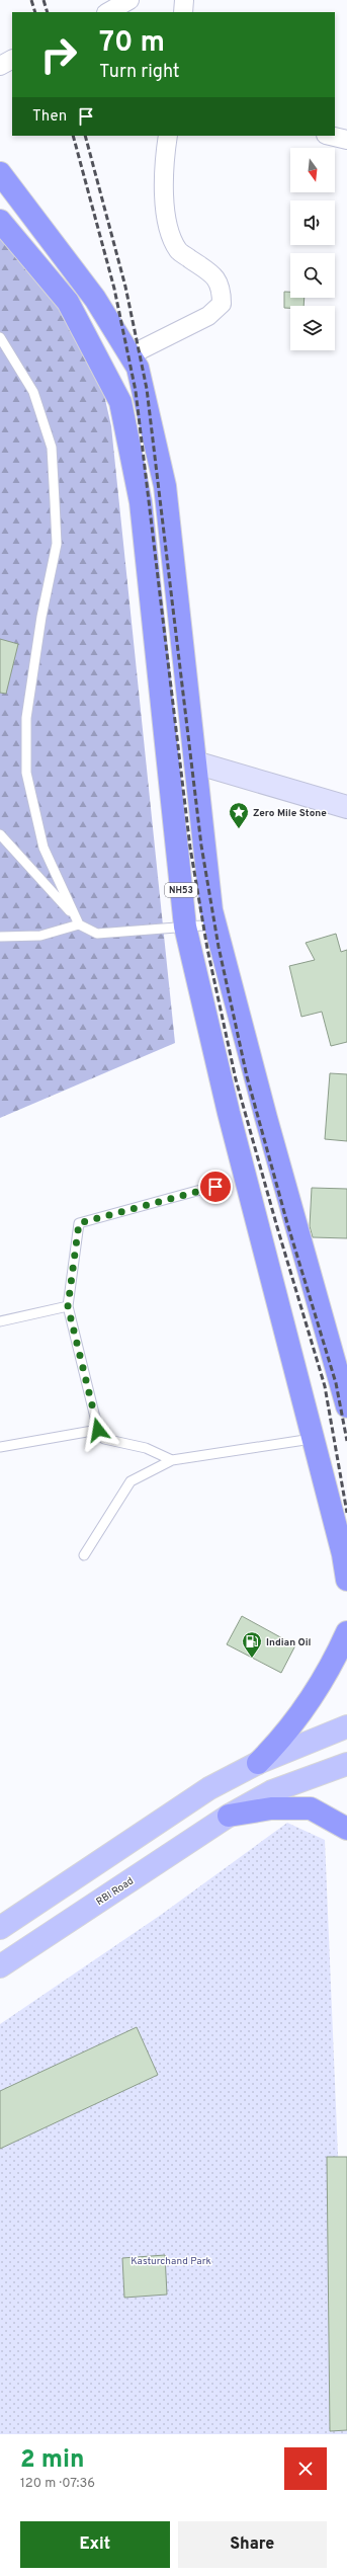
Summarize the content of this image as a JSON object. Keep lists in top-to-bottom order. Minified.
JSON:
{"streets":{"highway":["NH53"],"main road":["RBI Road"]},"parks":["Kasturchand Park"],"places":{"place":["Zero Mile Stone"],"fuel station":["Indian Oil"]},"north":"bottom","page":{"turn":["70 m","Turn right"],"then":"Then","heading":["2 min","120 m · 07:36"],"buttons":["Exit","Share"]}}
